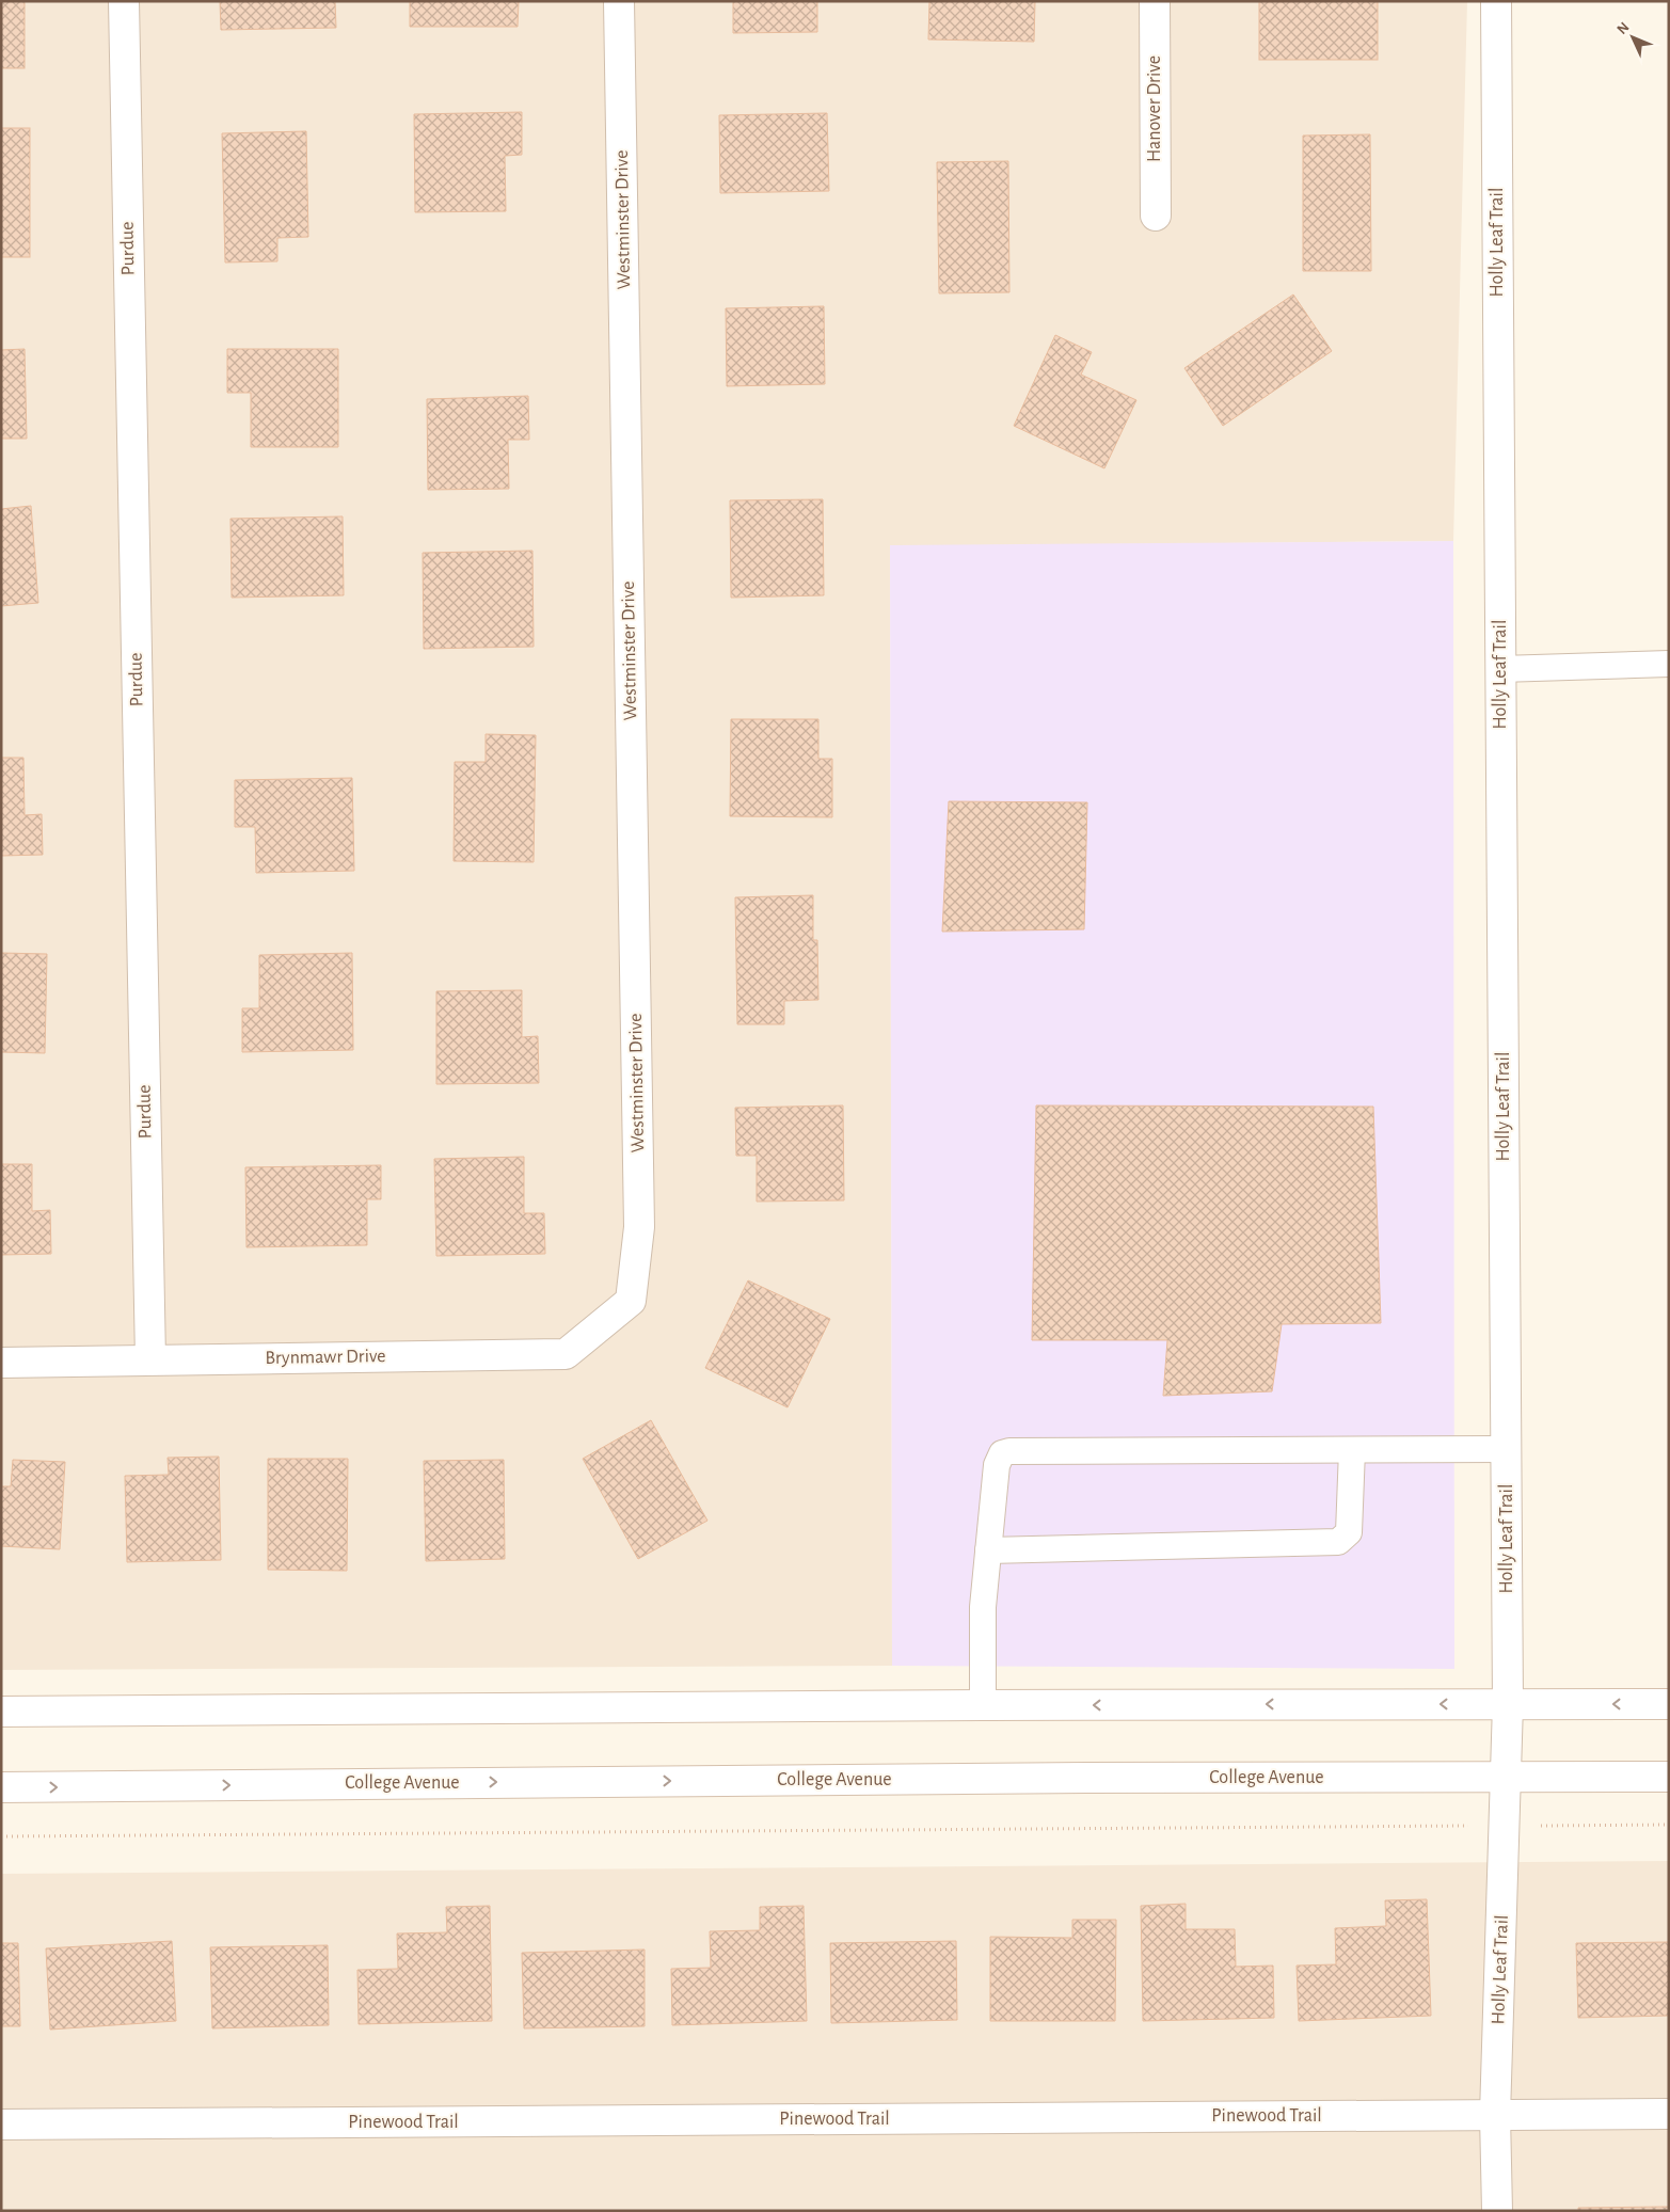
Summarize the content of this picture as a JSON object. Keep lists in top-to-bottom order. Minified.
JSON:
{"streets":{"street":["Hanover Drive","Westminster Drive","Holly Leaf Trail","Purdue","Brynmawr Drive","College Avenue","Pinewood Trail"]},"crossings":[["Westminster Drive","Brynmawr Drive"],["Holly Leaf Trail","College Avenue"],["Holly Leaf Trail","Pinewood Trail"],["Purdue","Brynmawr Drive"]],"north":"top left"}
